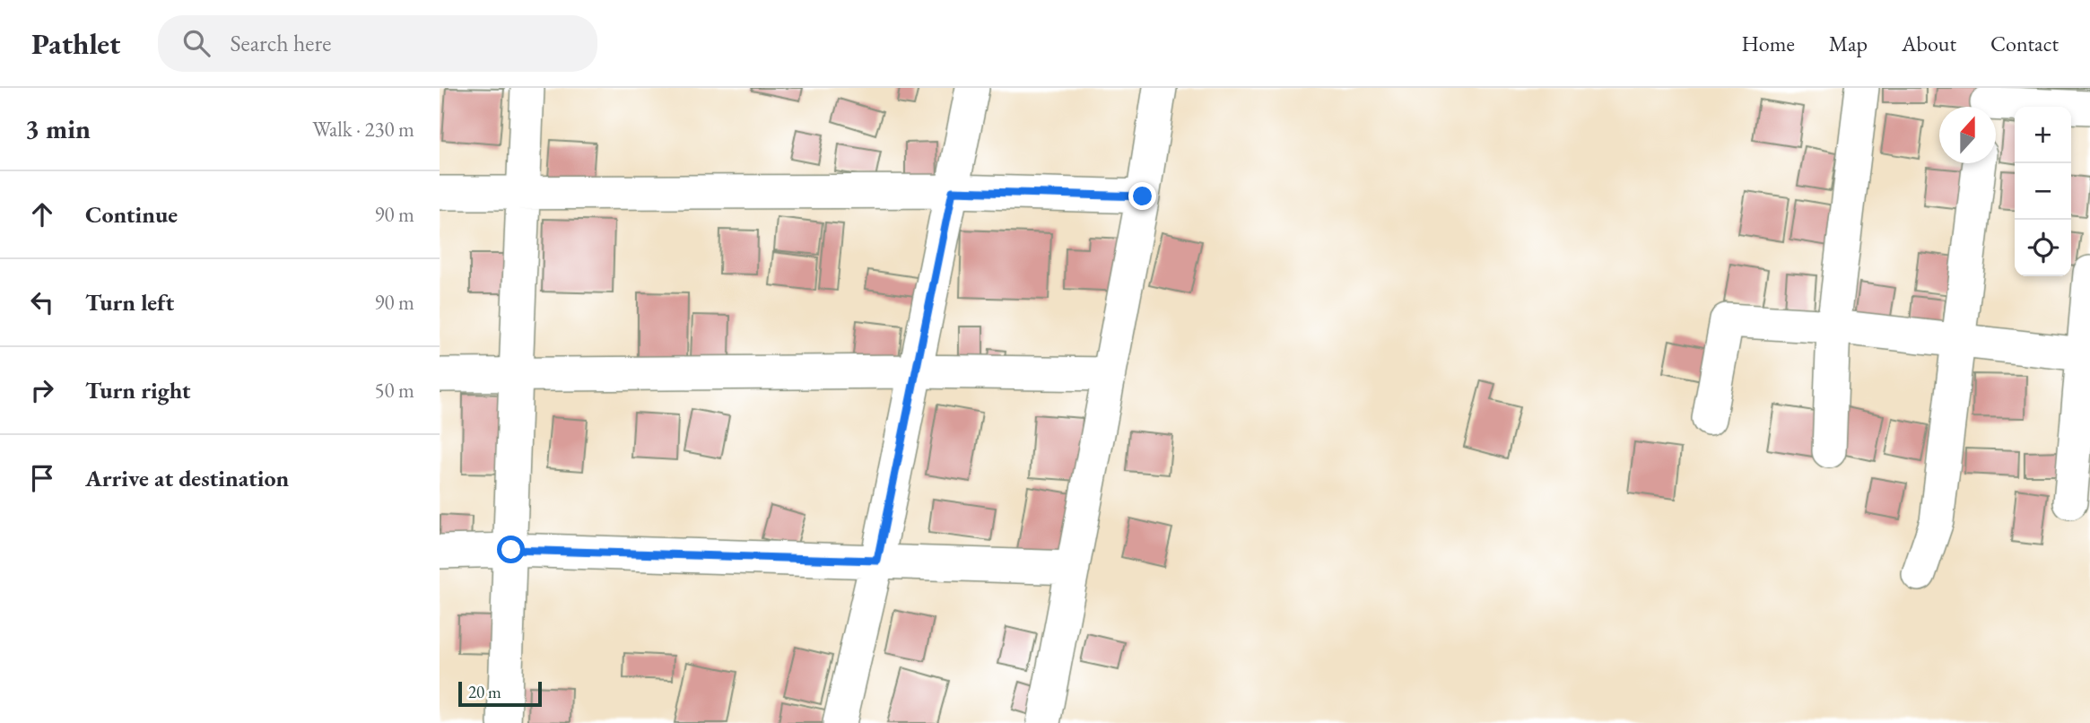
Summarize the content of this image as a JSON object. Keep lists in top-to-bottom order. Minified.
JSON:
{"scale_bar":"20 m","north":"top","page":{"header":"Pathlet","search":"Search here","nav":["Home","Map","About","Contact"],"heading":["3 min","Walk · 230 m"],"map_buttons":["+","−"],"list":[["Continue","90 m"],["Turn left","90 m"],["Turn right","50 m"],"Arrive at destination"],"scale":"20 m"}}
